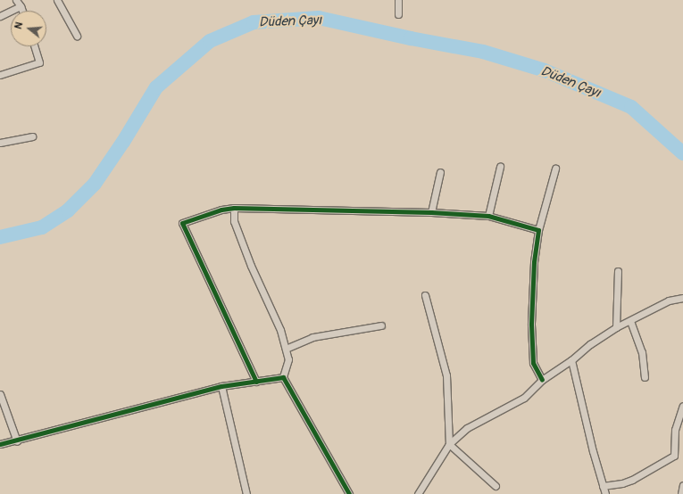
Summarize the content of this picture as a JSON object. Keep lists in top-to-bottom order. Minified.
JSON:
{"water":["Düden Çayı"],"north":"left"}
